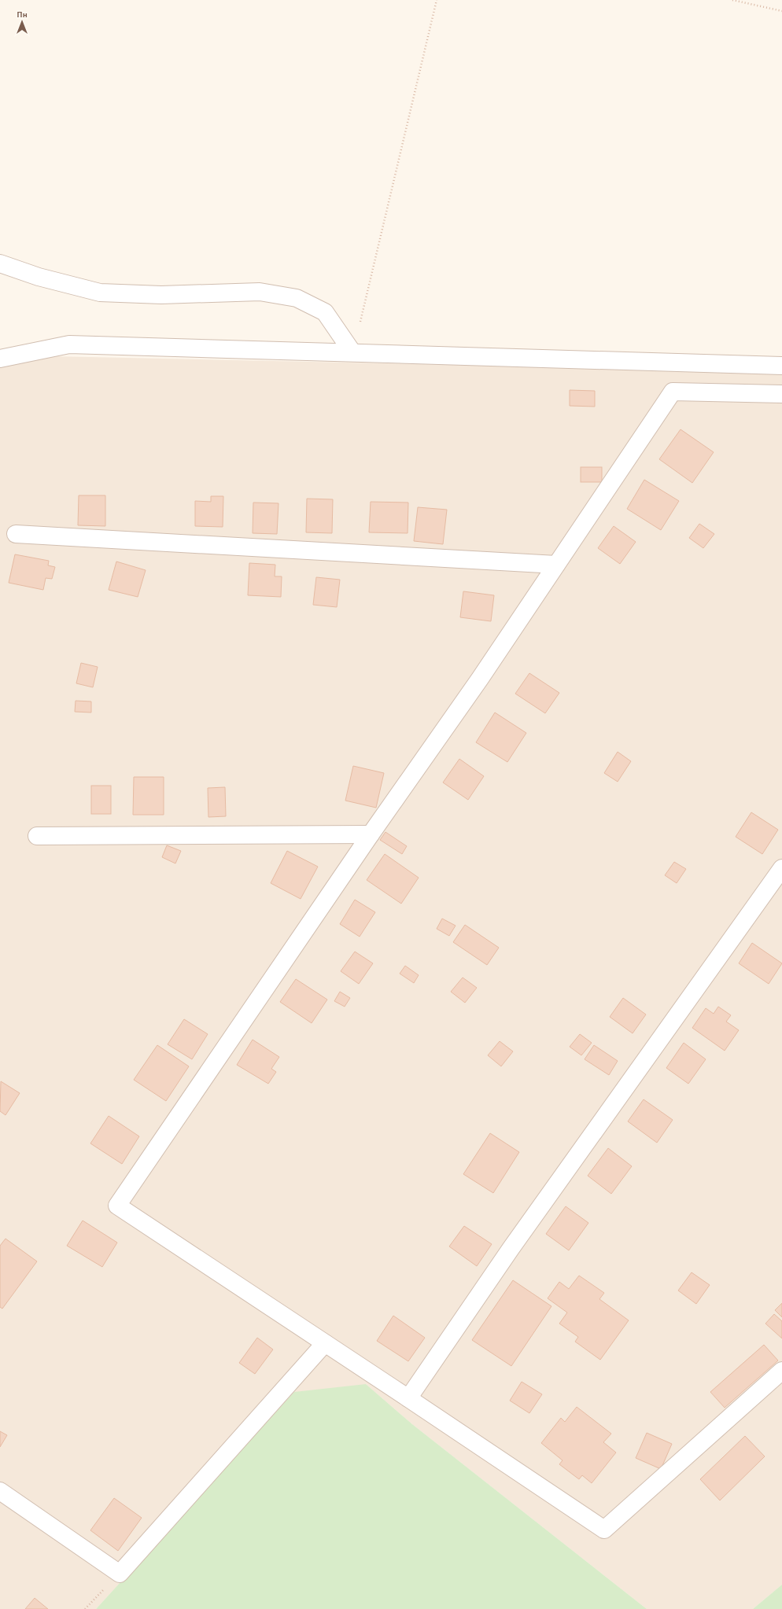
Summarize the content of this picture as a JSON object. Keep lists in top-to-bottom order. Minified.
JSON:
{"north":"top"}
